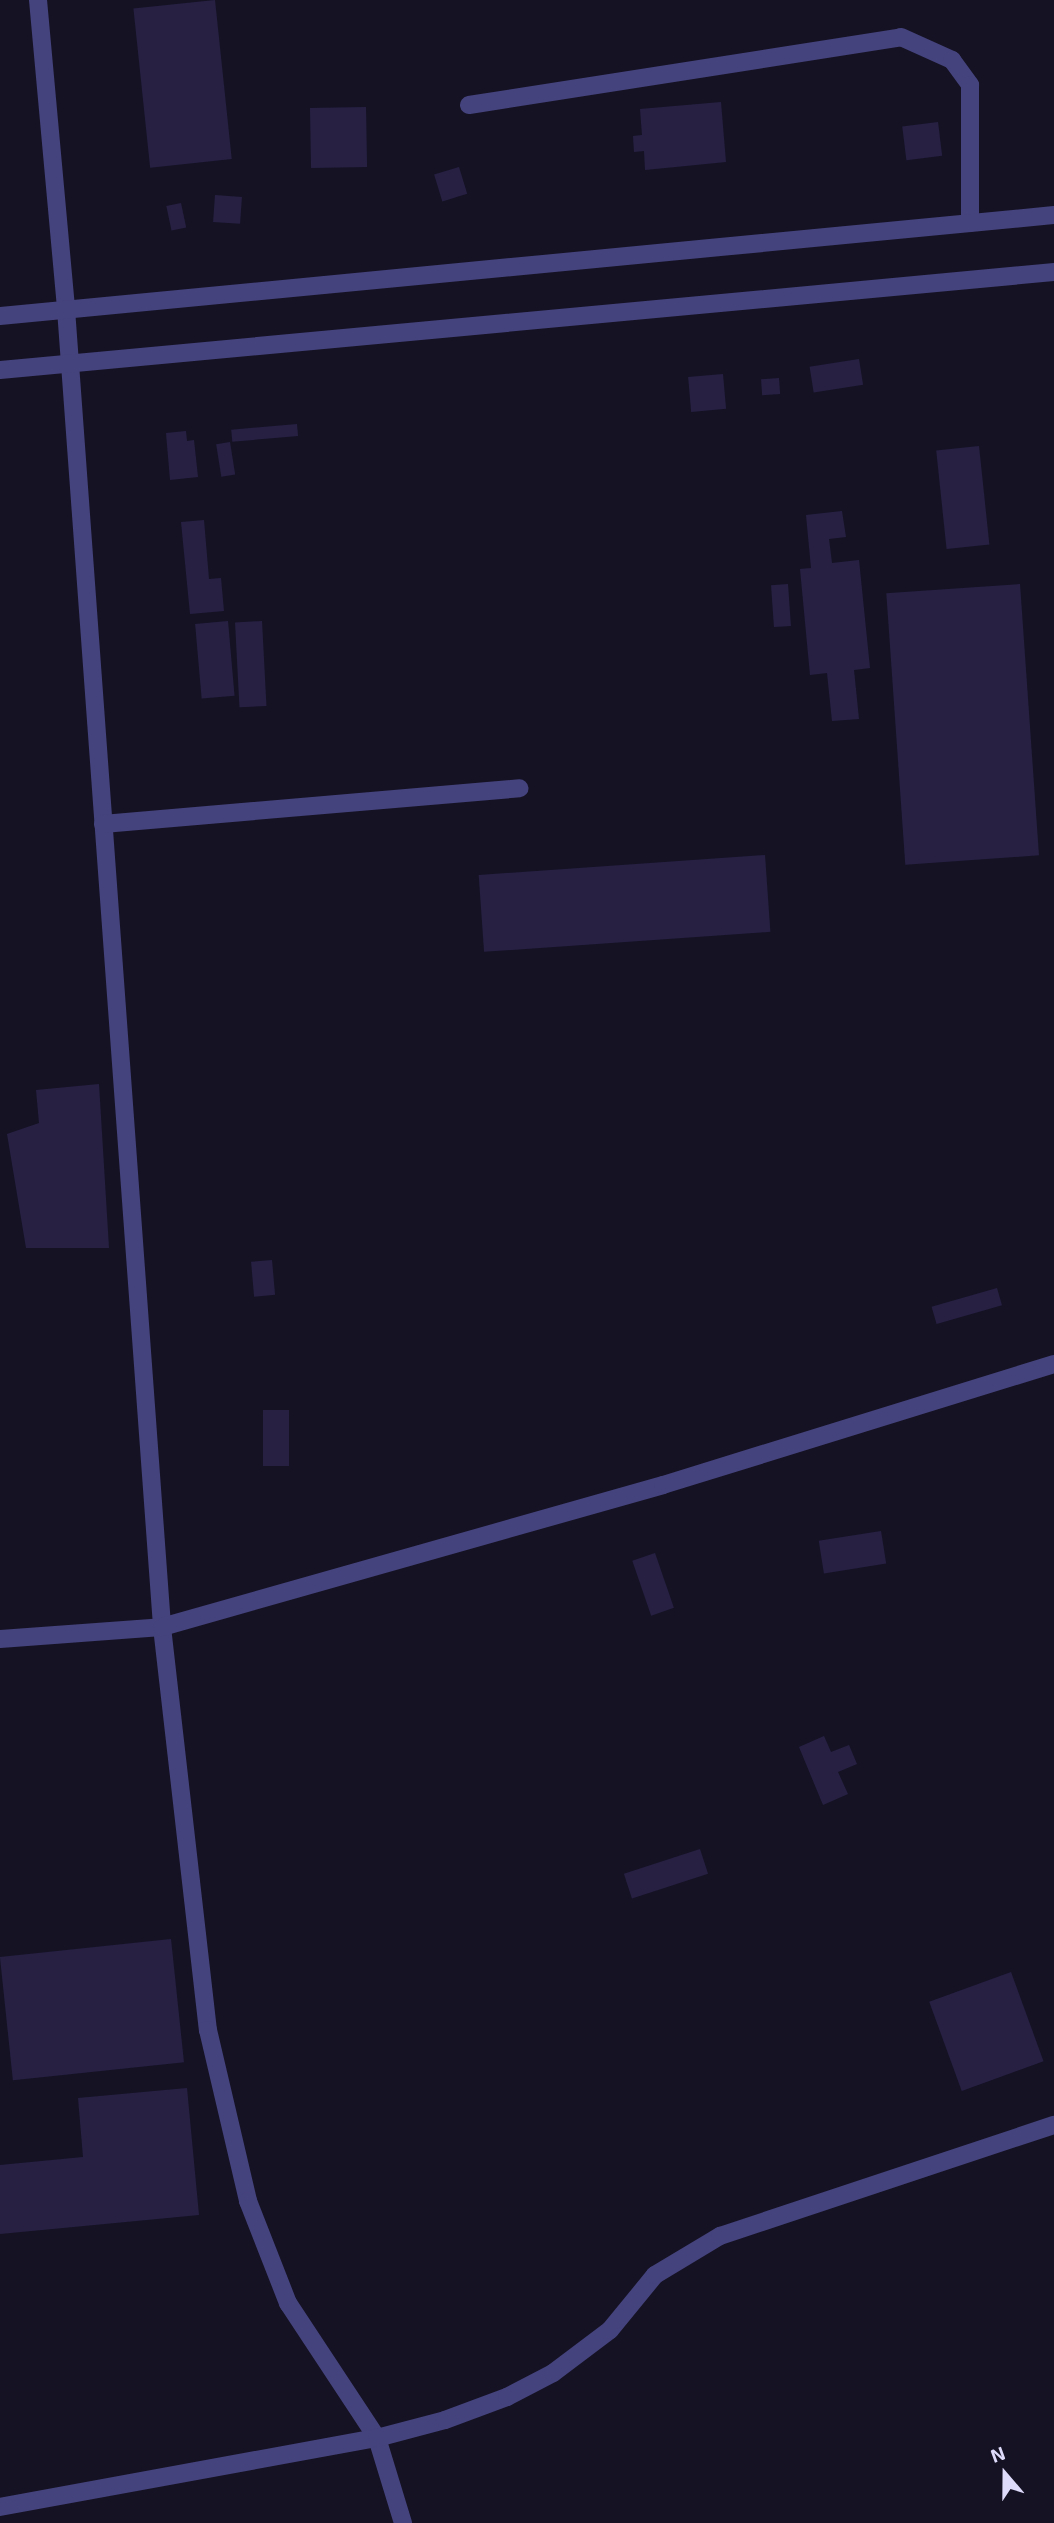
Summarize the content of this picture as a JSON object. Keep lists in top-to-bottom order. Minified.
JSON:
{"north":"top"}
